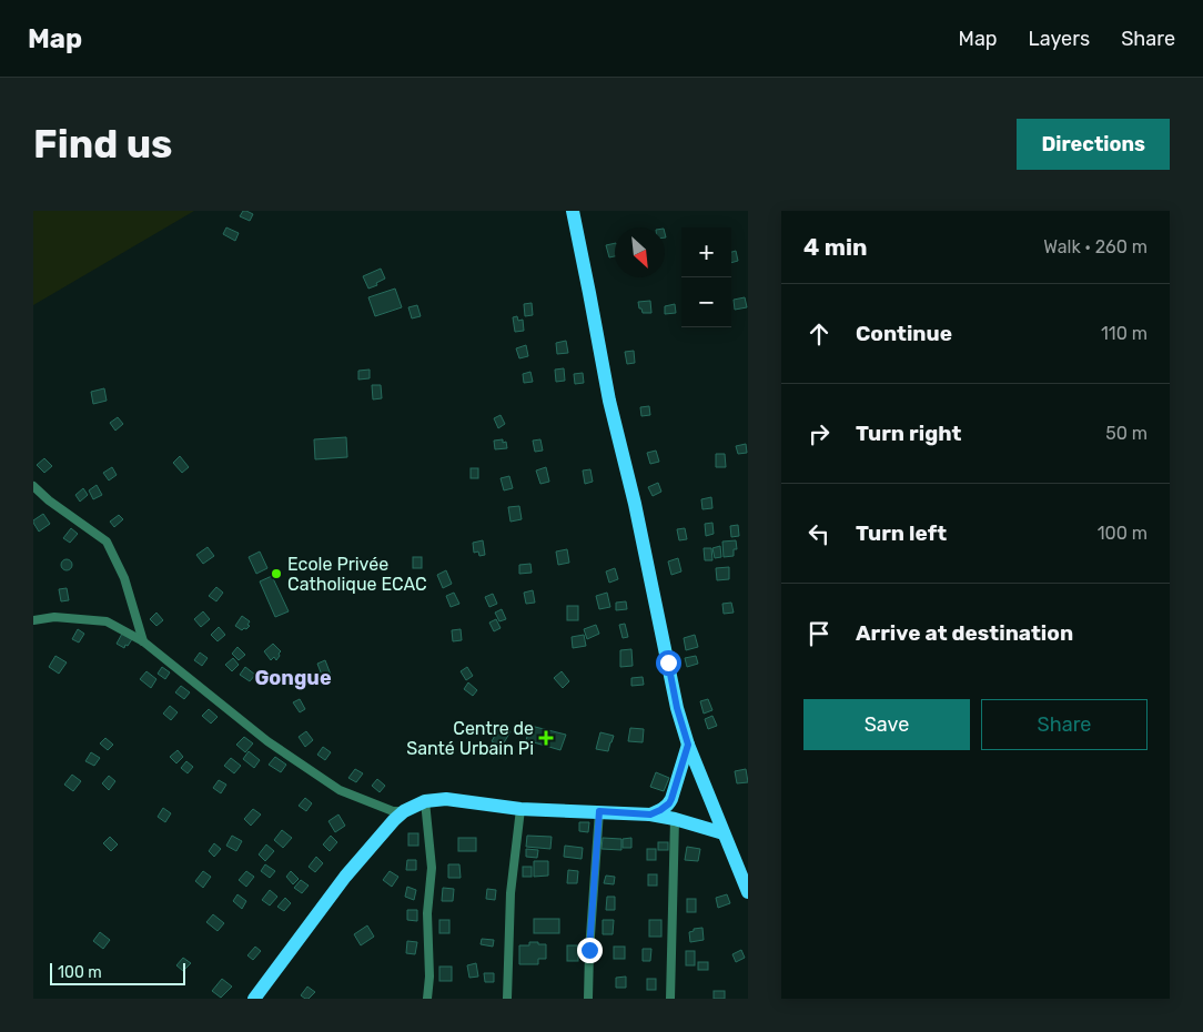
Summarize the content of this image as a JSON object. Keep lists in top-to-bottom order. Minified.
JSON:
{"districts":["Gongue"],"places":{"other":["Ecole Privée Catholique ECAC"],"health":["Centre de Santé Urbain Pi"]},"scale_bar":"100 m","north":"bottom right","page":{"header":"Map","nav":["Map","Layers","Share"],"buttons":["Directions",["Save","Share"]],"title":"Find us","heading":["4 min","Walk · 260 m"],"map_buttons":["+","−"],"list":[["Continue","110 m"],["Turn right","50 m"],["Turn left","100 m"],"Arrive at destination"],"scale":"100 m"}}
